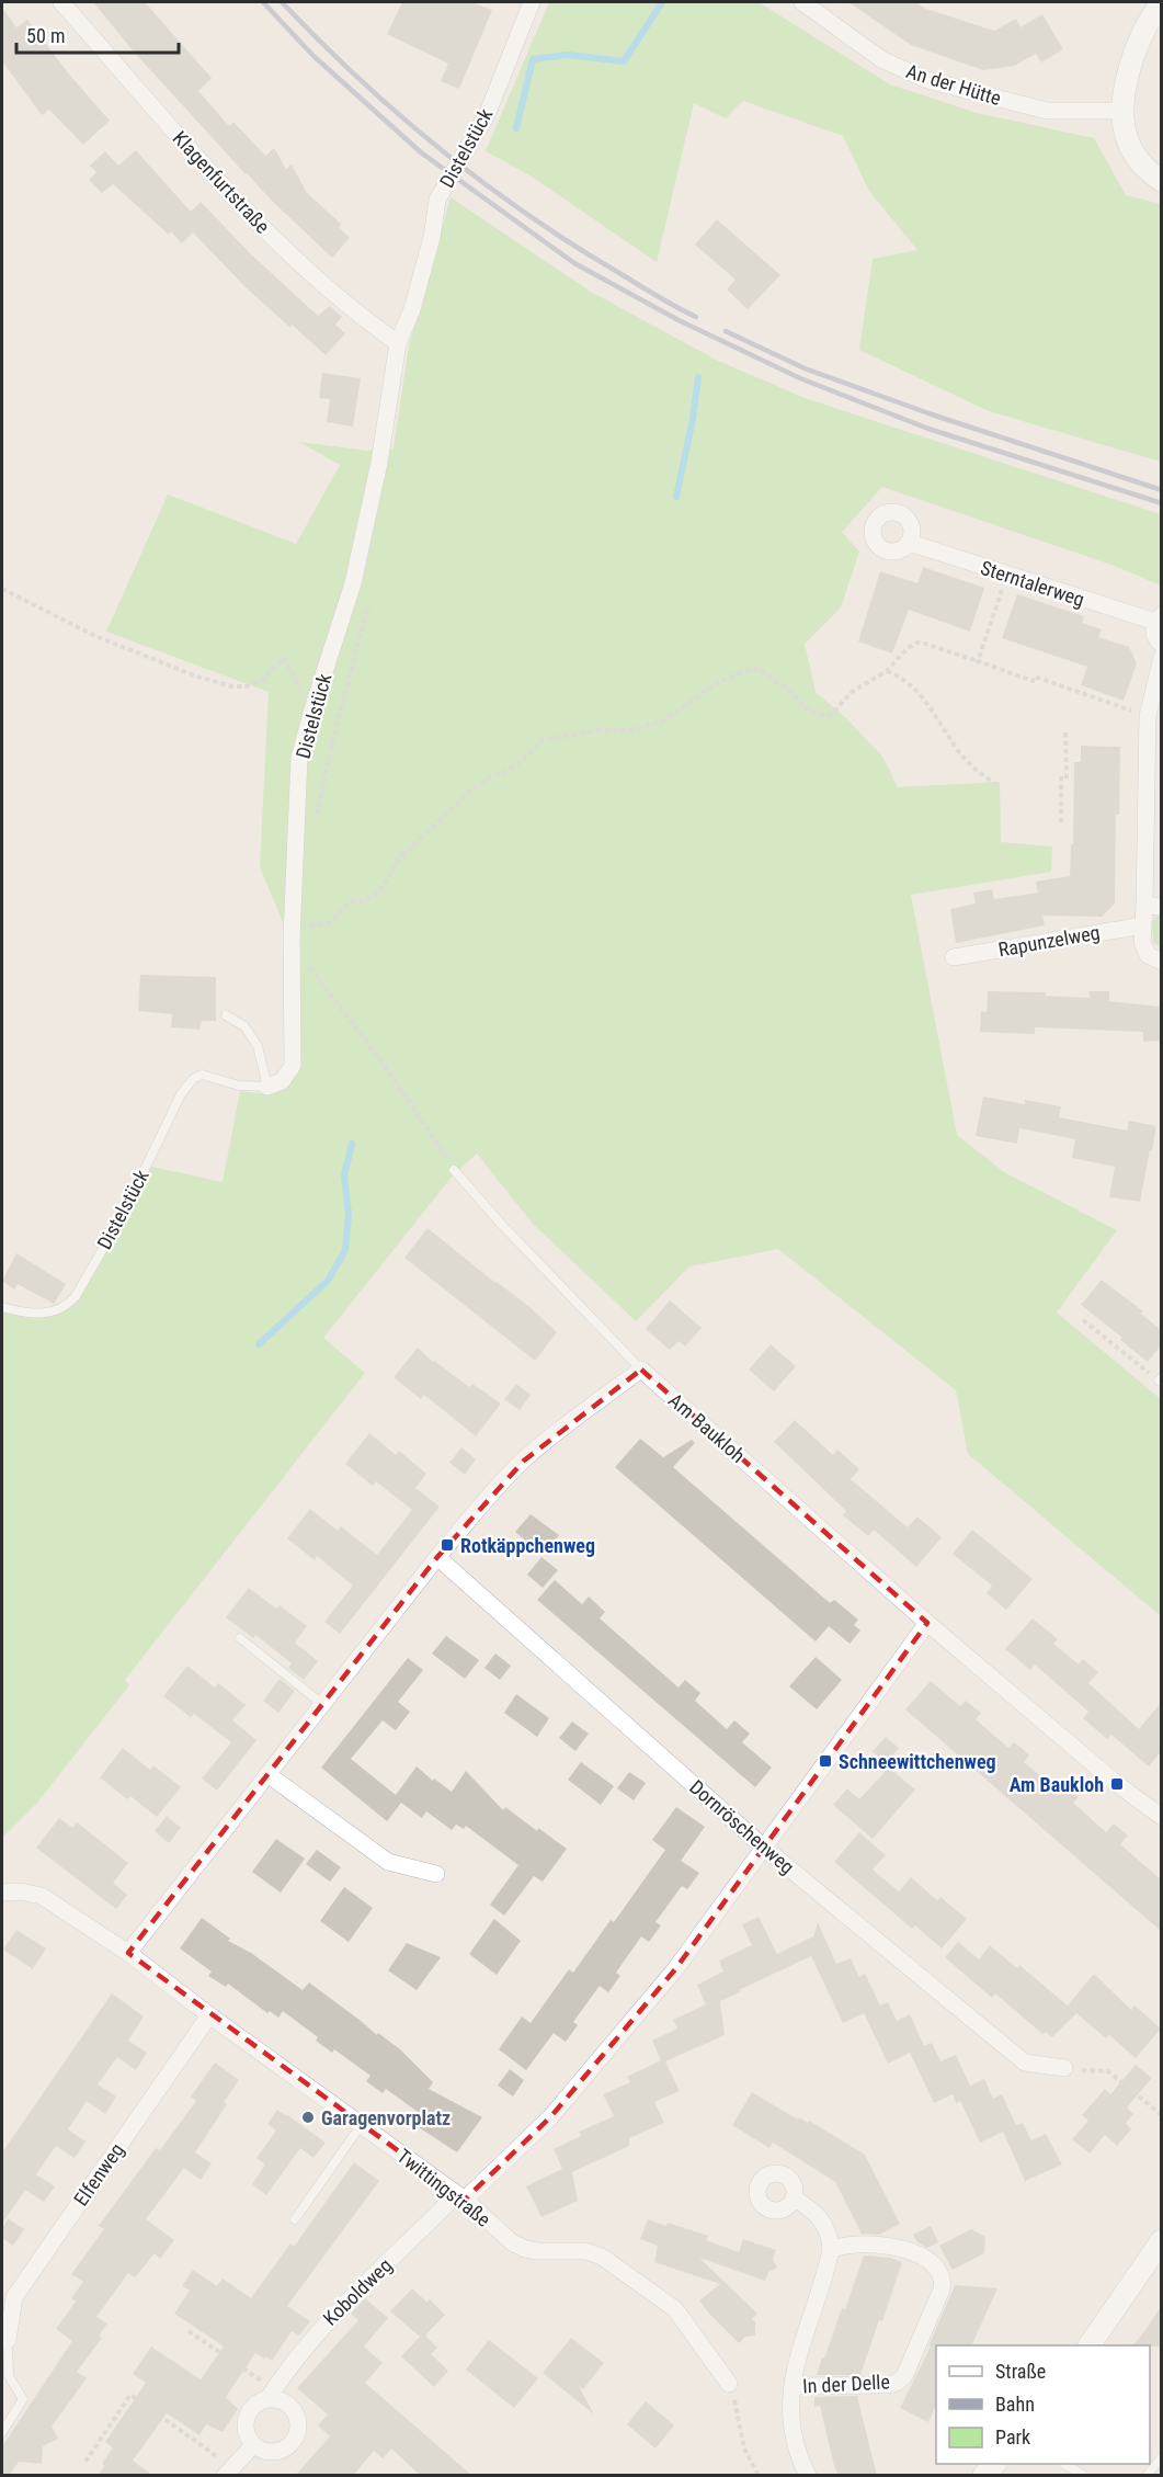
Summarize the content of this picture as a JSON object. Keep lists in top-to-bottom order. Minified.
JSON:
{"streets":{"street":["An der Hütte","Distelstück","Klagenfurtstraße","Sterntalerweg","Rapunzelweg","Am Baukloh","Dornröschenweg","Elfenweg","Twittingstraße","Koboldweg","In der Delle"]},"crossings":[["Distelstück","Klagenfurtstraße"],["Elfenweg","Twittingstraße"],["Twittingstraße","Koboldweg"]],"places":{"transit":["Rotkäppchenweg","Schneewittchenweg","Am Baukloh"],"other":["Garagenvorplatz"]},"legend":["Straße","Bahn","Park"],"scale_bar":"50 m"}
